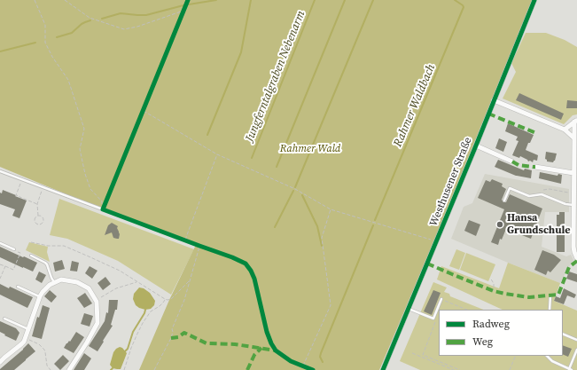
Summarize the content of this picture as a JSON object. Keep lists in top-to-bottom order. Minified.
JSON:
{"streets":{"street":["Westhusener Straße"]},"water":["Jungferntalgraben Nebenarm","Rahmer Waldbach"],"parks":["Rahmer Wald"],"places":["Hansa Grundschule"],"legend":["Radweg","Weg"]}
